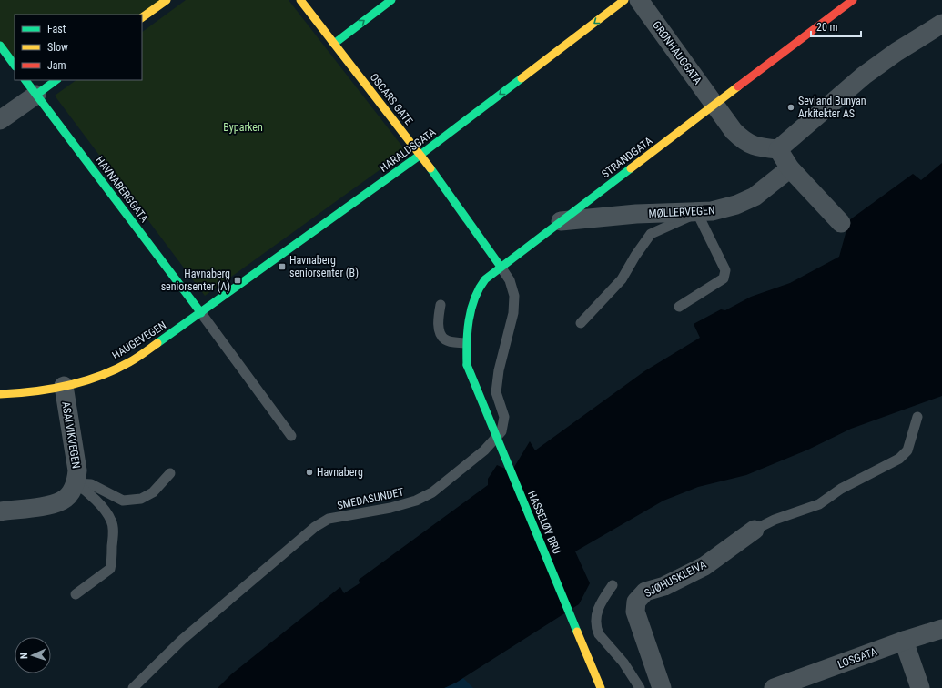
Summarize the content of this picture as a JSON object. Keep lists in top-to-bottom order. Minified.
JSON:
{"streets":{"street":["GRØNHAUGGATA","OSCARS GATE","HARALDSGATA","STRANDGATA","HAVNABERGGATA","MØLLERVEGEN","HAUGEVEGEN","ASALVIKVEGEN","HASSELØY BRU","SJØHUSKLEIVA","LOSGATA"],"lane":["SMEDASUNDET"]},"crossings":[["GRØNHAUGGATA","STRANDGATA"],["OSCARS GATE","HARALDSGATA"],["OSCARS GATE","STRANDGATA"],["OSCARS GATE","SMEDASUNDET"],["HARALDSGATA","HAVNABERGGATA"],["HARALDSGATA","HAUGEVEGEN"],["STRANDGATA","MØLLERVEGEN"],["STRANDGATA","SMEDASUNDET"],["STRANDGATA","HASSELØY BRU"],["HAVNABERGGATA","HAUGEVEGEN"],["HAUGEVEGEN","ASALVIKVEGEN"]],"one_way":["HARALDSGATA"],"parks":["Byparken"],"places":{"other":["Sevland Bunyan Arkitekter AS","Havnaberg"],"transit":["Havnaberg seniorsenter (B)","Havnaberg seniorsenter (A)"]},"legend":["Fast","Slow","Jam"],"scale_bar":"20 m","north":"left"}
